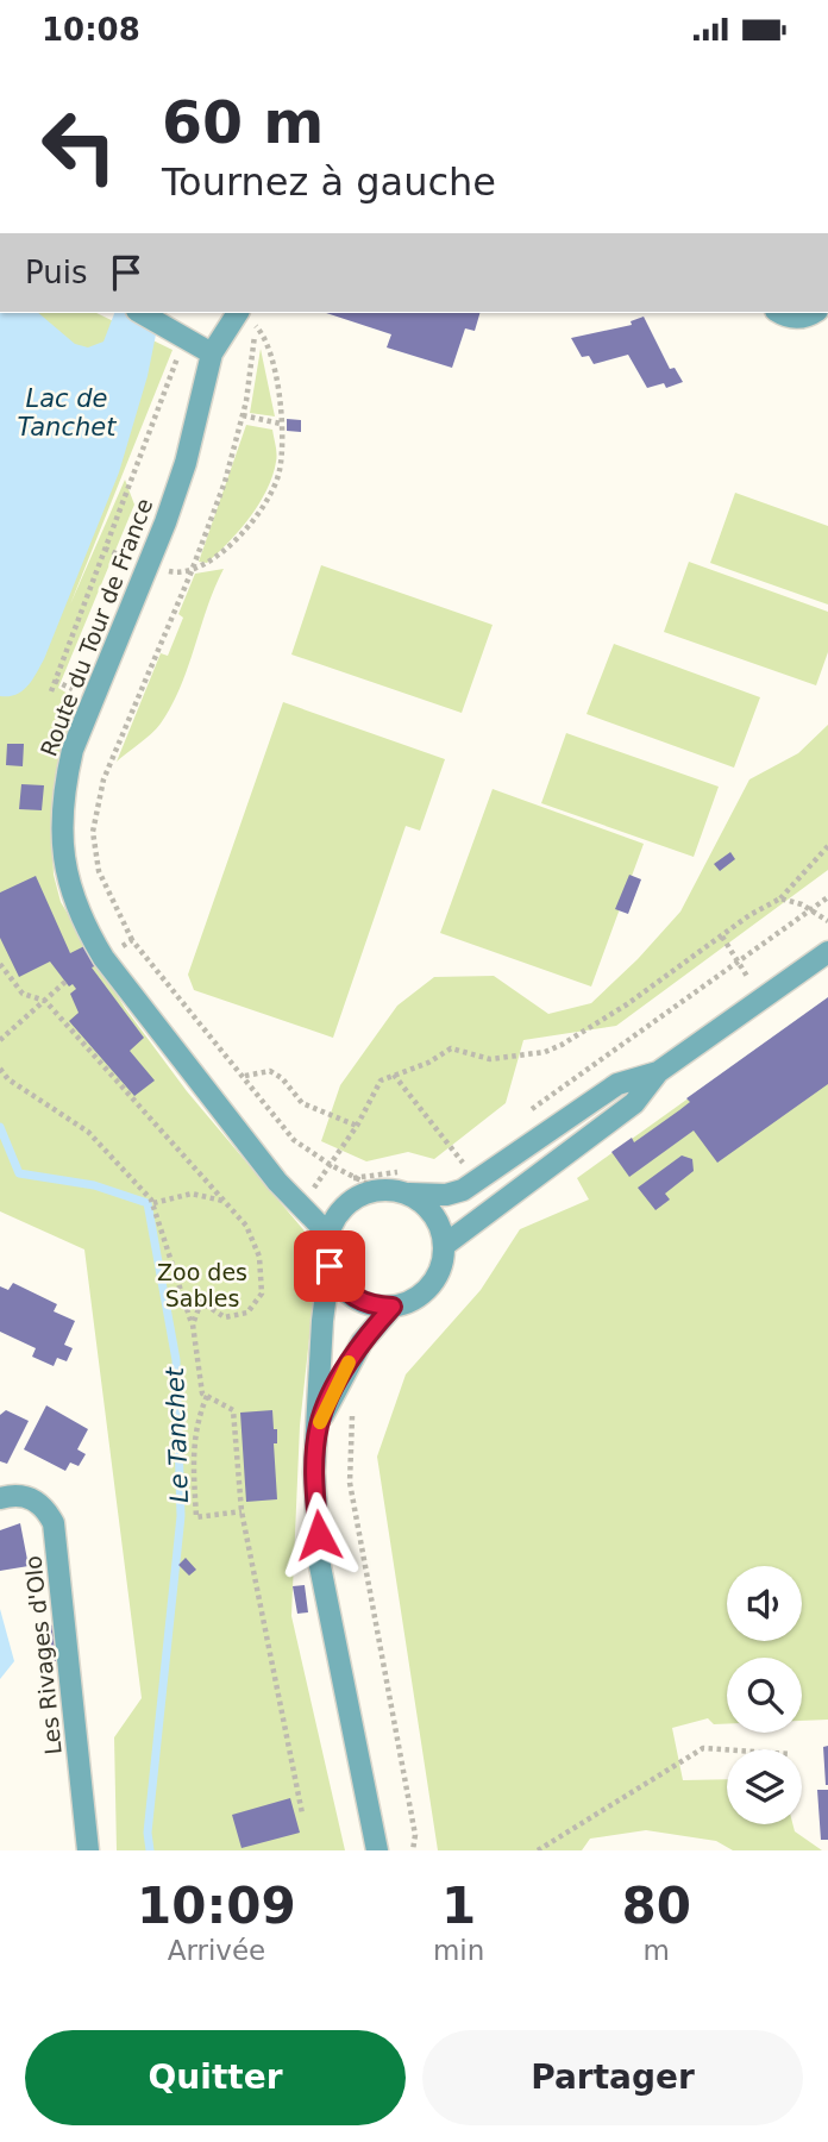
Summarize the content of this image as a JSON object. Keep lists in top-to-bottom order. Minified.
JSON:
{"streets":{"street":["Route du Tour de France","Les Rivages d'Olo"]},"water":["Lac de Tanchet","Le Tanchet"],"parks":["Zoo des Sables"],"page":{"status":"10:08","turn":["60 m","Tournez à gauche"],"then":"Puis","eta":["10:09","Arrivée","1","min","80","m"],"buttons":["Quitter","Partager"]}}
